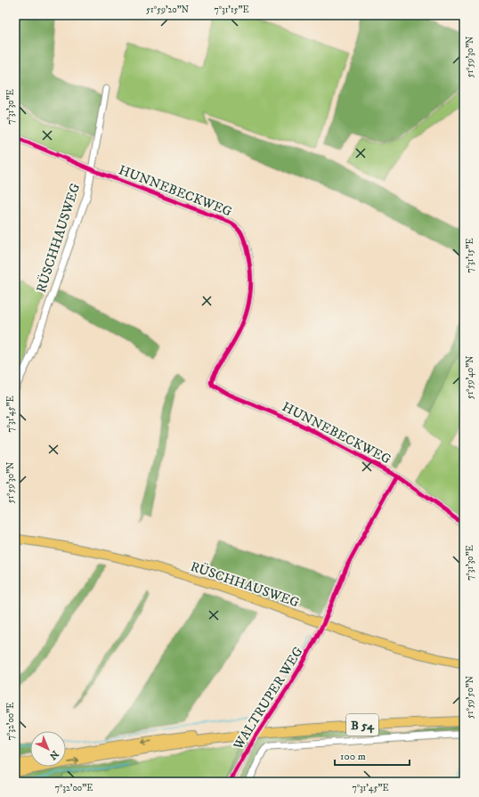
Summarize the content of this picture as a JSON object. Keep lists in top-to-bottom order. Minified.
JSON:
{"streets":{"highway":["B 54"],"main road":["RÜSCHHAUSWEG"],"street":["HUNNEBECKWEG","WALTRUPER WEG"]},"crossings":[["HUNNEBECKWEG","RÜSCHHAUSWEG"],["HUNNEBECKWEG","WALTRUPER WEG"],["RÜSCHHAUSWEG","WALTRUPER WEG"]],"scale_bar":"100 m","north":"bottom right","coordinates":["51°59'20\"N","7°31'15\"E","51°59'30\"N","7°31'30\"E","51°59'40\"N","7°31'45\"E","51°59'50\"N","7°32'00\"E"]}
